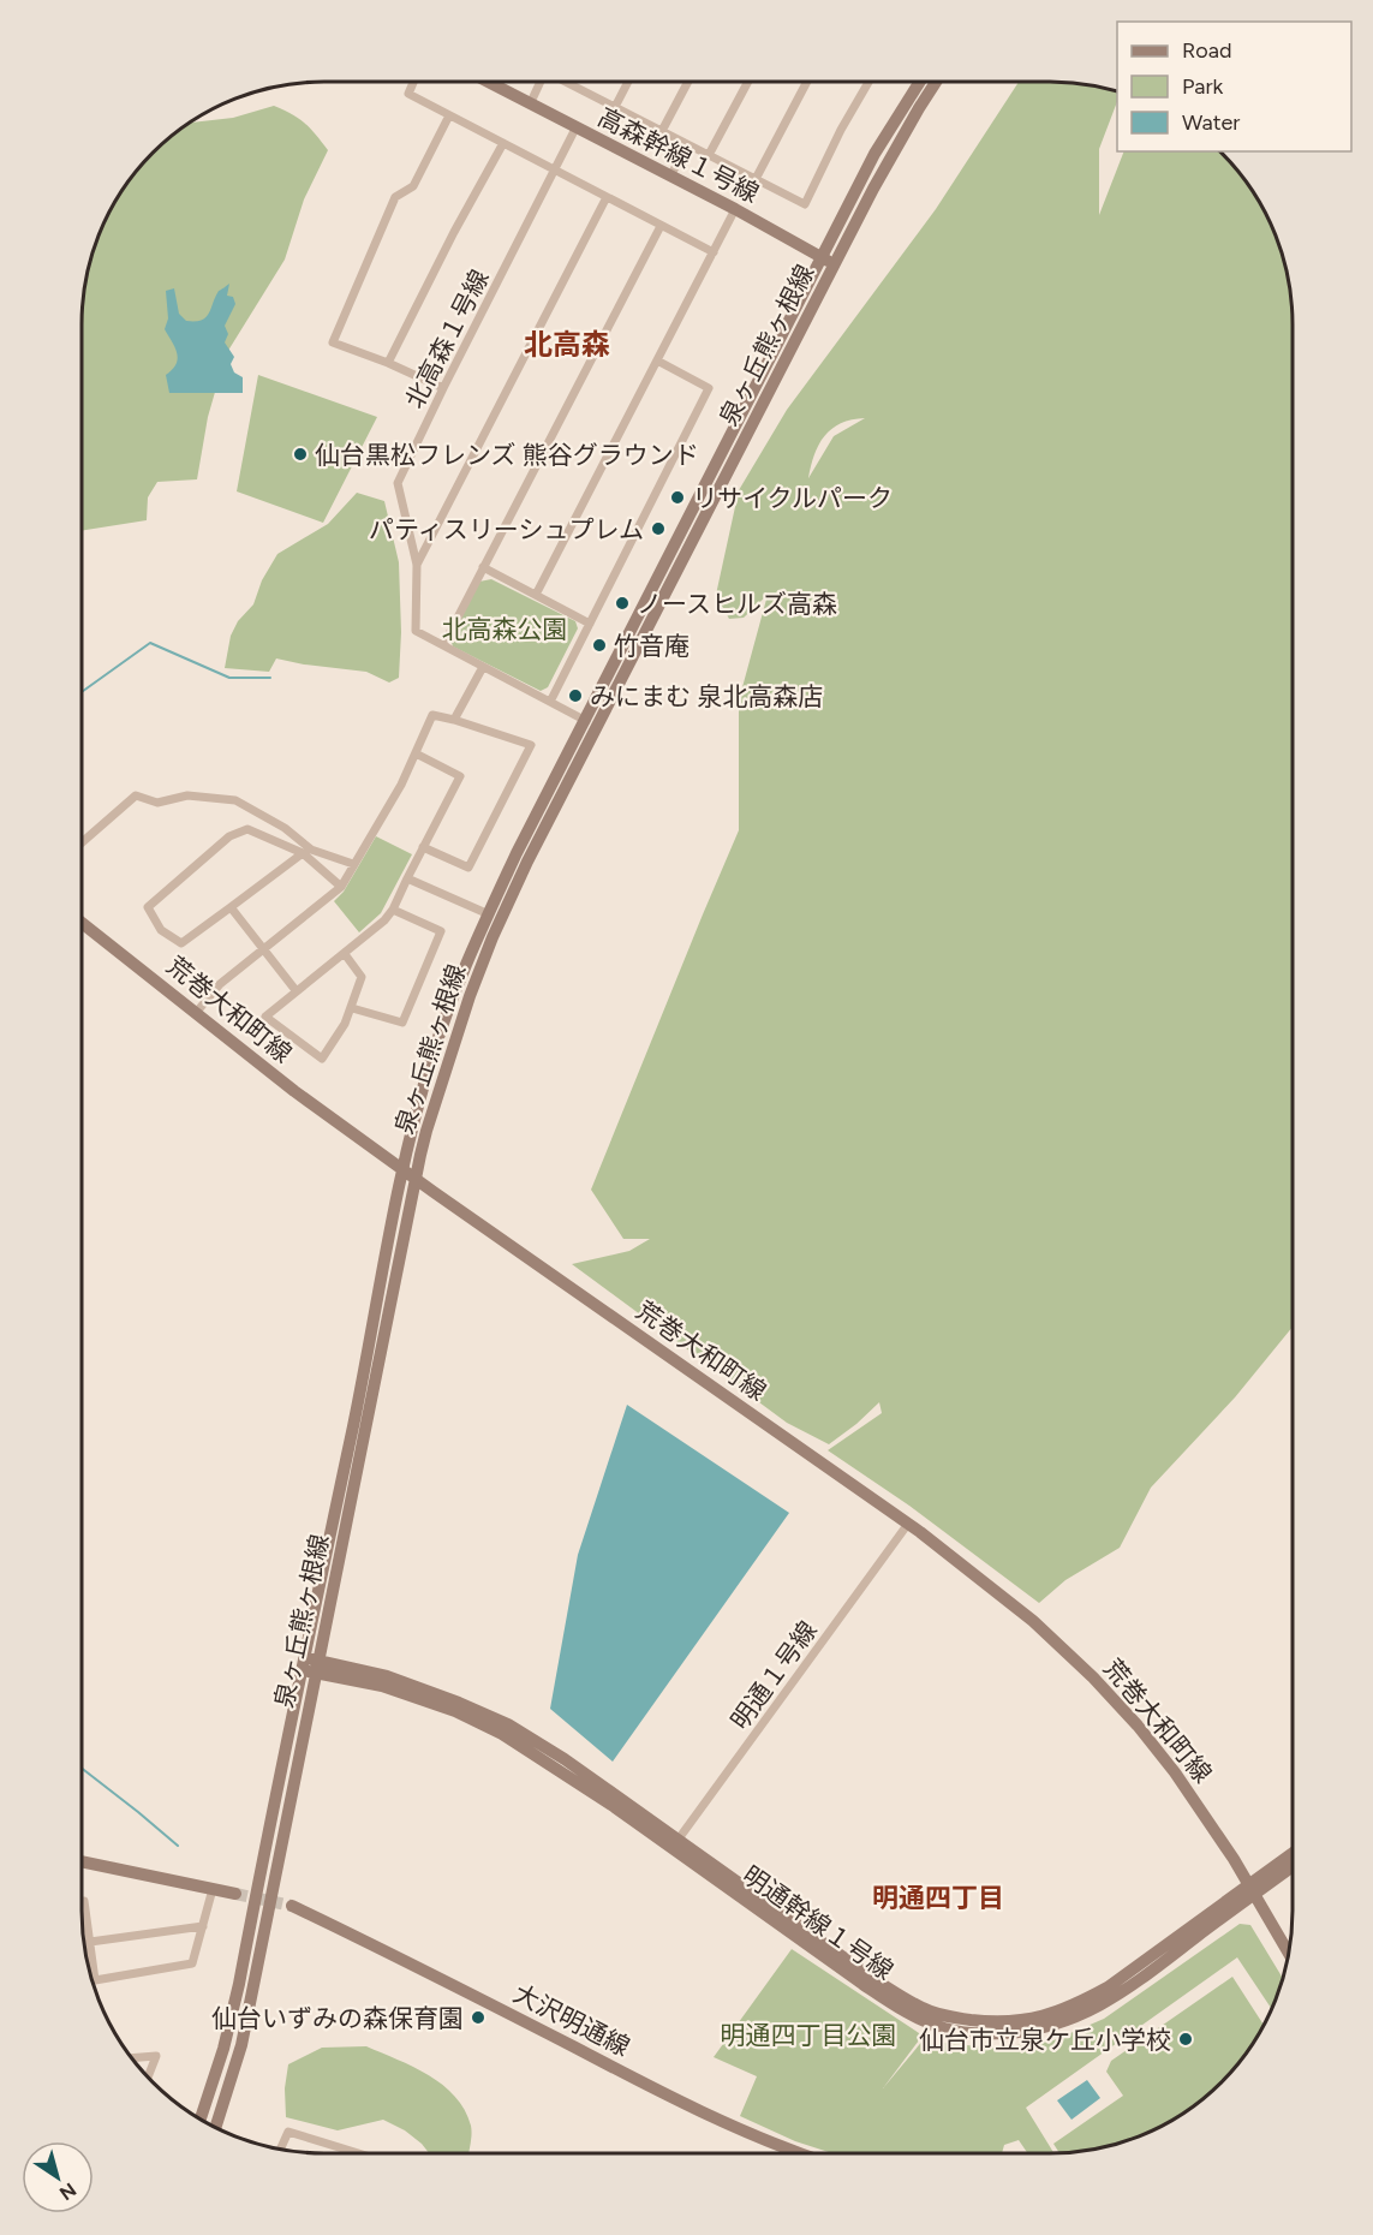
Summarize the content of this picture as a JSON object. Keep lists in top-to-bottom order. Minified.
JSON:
{"streets":{"main road":["高森幹線１号線","泉ヶ丘熊ヶ根線","荒巻大和町線","大沢明通線"],"street":["北高森１号線","明通１号線"]},"crossings":[["高森幹線１号線","北高森１号線"],["高森幹線１号線","泉ヶ丘熊ヶ根線"],["北高森１号線","泉ヶ丘熊ヶ根線"],["泉ヶ丘熊ヶ根線","荒巻大和町線"],["荒巻大和町線","明通１号線"]],"districts":["北高森","明通四丁目"],"parks":["北高森公園","明通四丁目公園"],"places":["仙台黒松フレンズ 熊谷グラウンド","リサイクルパーク","パティスリーシュプレム","ノースヒルズ高森","竹音庵","みにまむ 泉北高森店","仙台いずみの森保育園","仙台市立泉ケ丘小学校"],"legend":["Road","Park","Water"],"north":"bottom right"}
